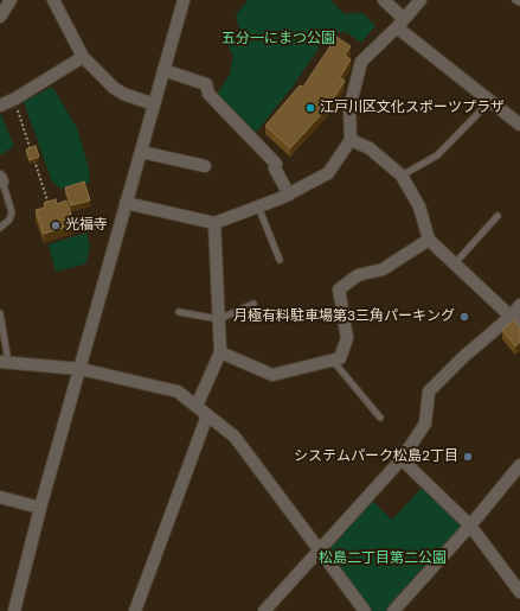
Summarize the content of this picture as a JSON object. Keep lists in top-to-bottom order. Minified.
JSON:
{"parks":["五分一にまつ公園","松島二丁目第二公園"],"places":["江戸川区文化スポーツプラザ","光福寺","月極有料駐車場第3三角パーキング","システムパーク松島2丁目"]}
